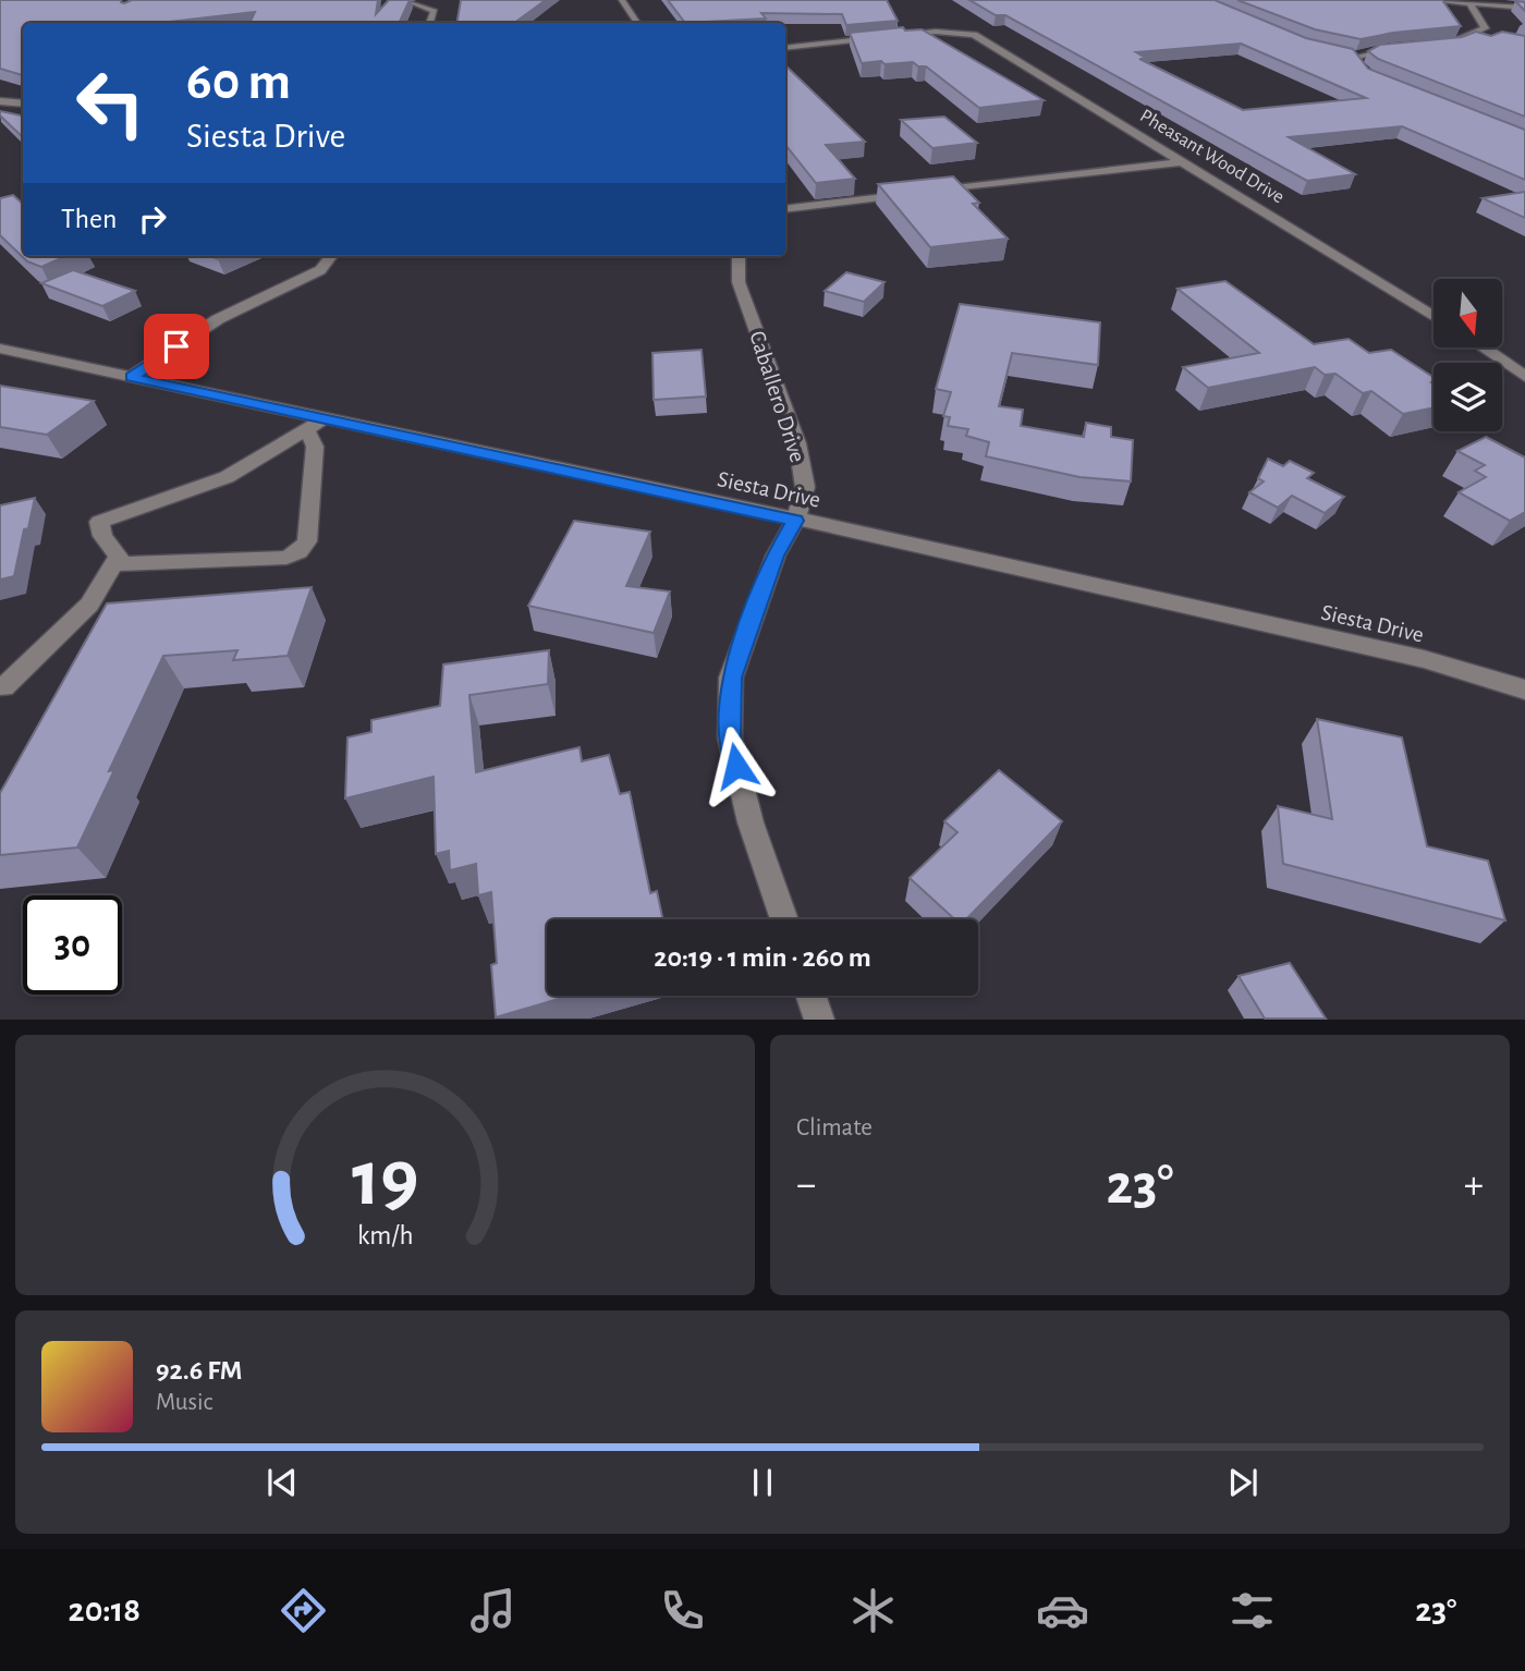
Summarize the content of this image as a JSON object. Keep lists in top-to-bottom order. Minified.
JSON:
{"streets":{"street":["Pheasant Wood Drive","Caballero Drive","Siesta Drive"]},"crossings":[["Caballero Drive","Siesta Drive"]],"north":"bottom","page":{"turn":["60 m","Siesta Drive"],"then":"Then","limit":"30","trip":"20:19 · 1 min · 260 m","tile":"Climate","heat":["−","23°","+"],"song":["92.6 FM","Music"],"tabs":["20:18","23°"],"gauge":["19","km/h"]}}
